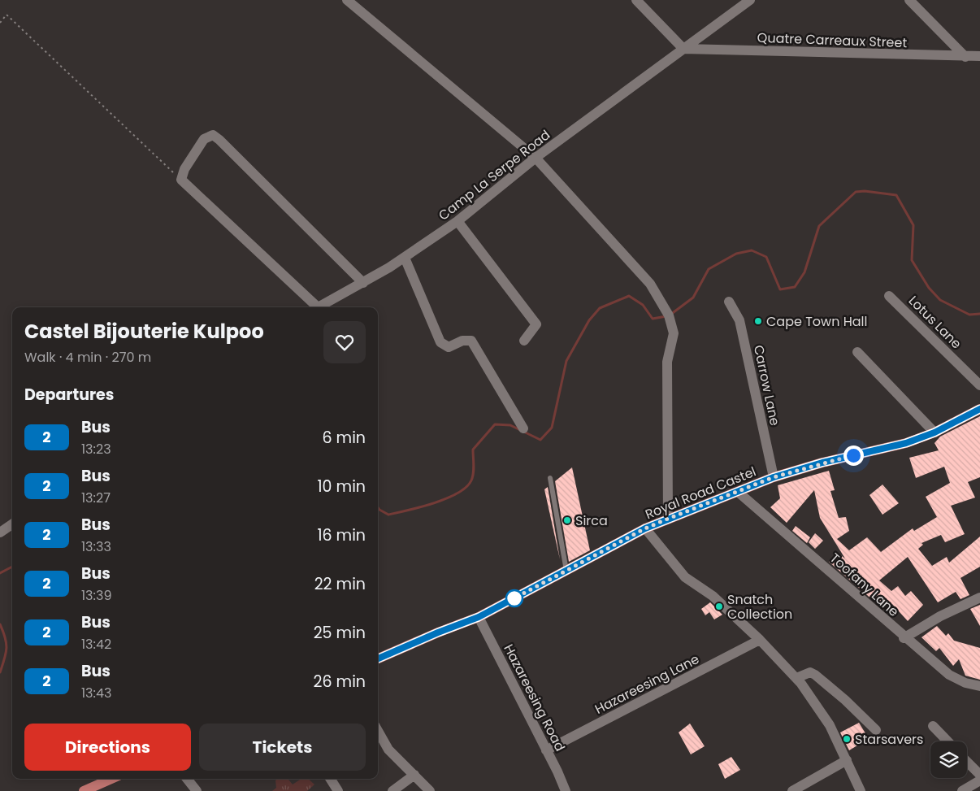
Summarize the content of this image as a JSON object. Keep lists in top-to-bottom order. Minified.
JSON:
{"streets":{"main road":["Royal Road Castel"],"street":["Quatre Carreaux Street","Camp La Serpe Road","Lotus Lane","Carrow Lane","Toofany Lane","Hazareesing Lane","Hazareesing Road"]},"crossings":[["Quatre Carreaux Street","Camp La Serpe Road"],["Carrow Lane","Royal Road Castel"],["Royal Road Castel","Toofany Lane"],["Royal Road Castel","Hazareesing Road"],["Hazareesing Lane","Hazareesing Road"]],"places":["Cape Town Hall","Sirca","Snatch Collection","Starsavers"],"lines":["bus line 2"],"page":{"heading":[["Castel Bijouterie Kulpoo","Walk · 4 min · 270 m"],"Departures"],"list":[{"mark":"2","name":"Bus","note":"13:23","value":"6 min"},{"mark":"2","name":"Bus","note":"13:27","value":"10 min"},{"mark":"2","name":"Bus","note":"13:33","value":"16 min"},{"mark":"2","name":"Bus","note":"13:39","value":"22 min"},{"mark":"2","name":"Bus","note":"13:42","value":"25 min"},{"mark":"2","name":"Bus","note":"13:43","value":"26 min"}],"buttons":["Directions","Tickets"]}}
